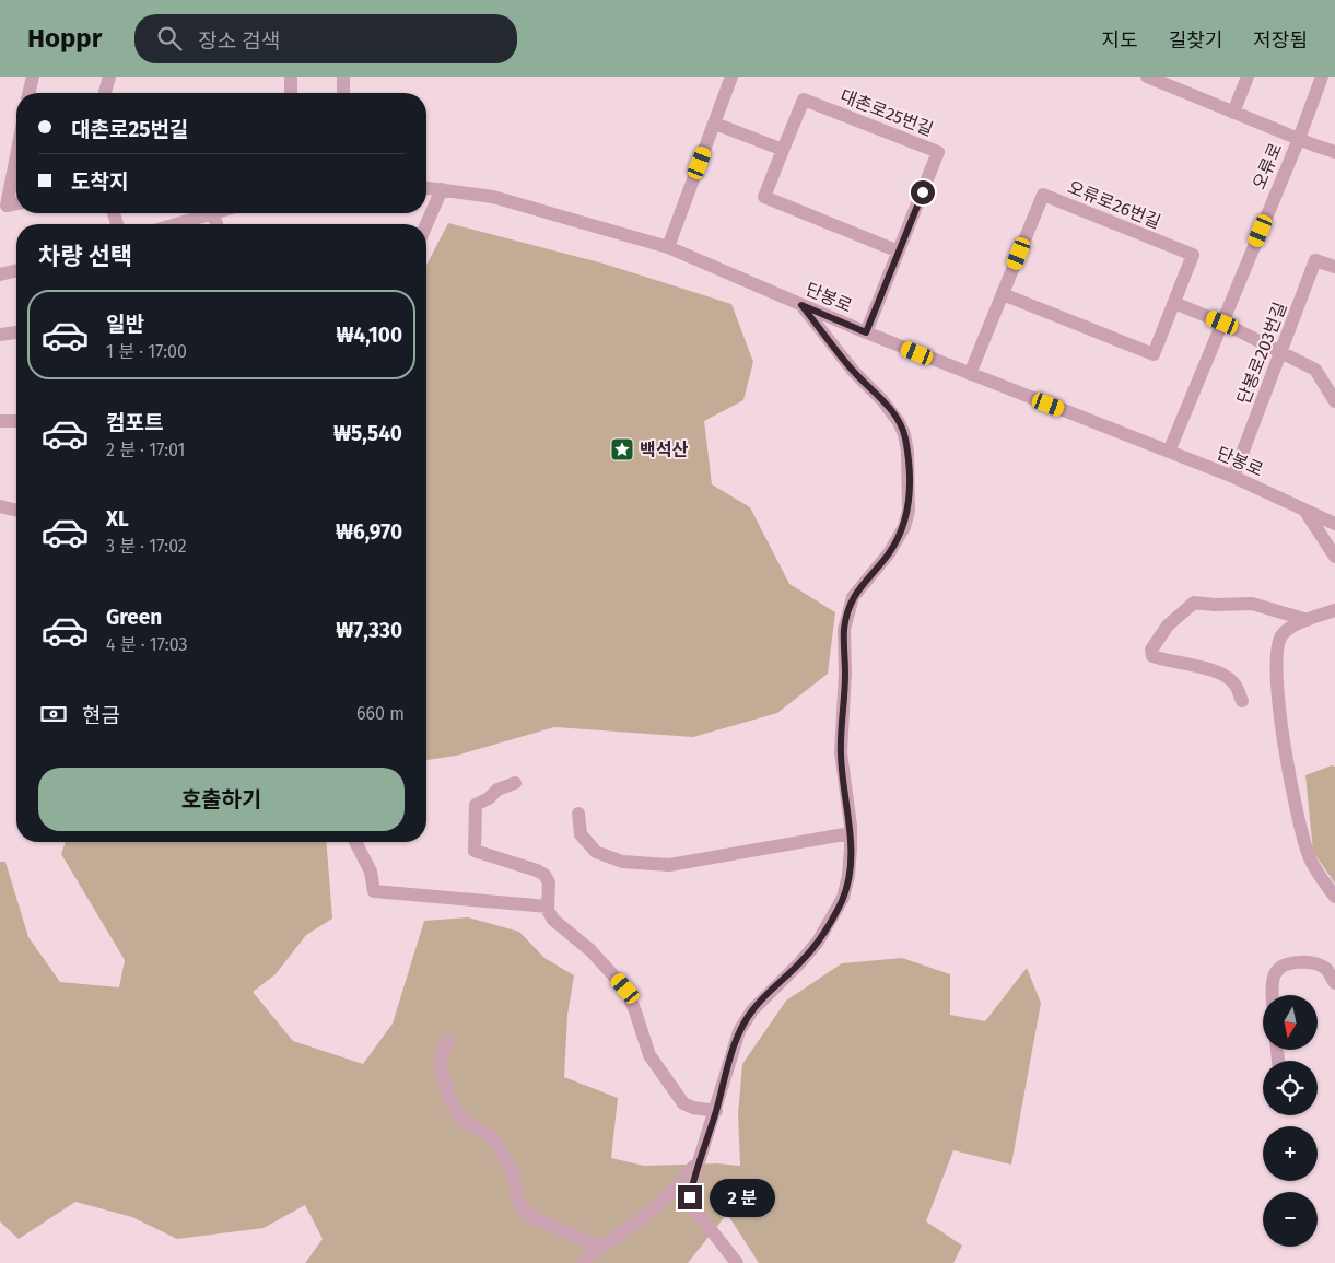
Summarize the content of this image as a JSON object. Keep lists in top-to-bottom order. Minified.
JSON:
{"streets":{"street":["대촌로25번길","오류로","오류로26번길","단봉로","단봉로203번길"]},"crossings":[["대촌로25번길","단봉로"],["오류로","단봉로"],["오류로26번길","단봉로"],["단봉로","단봉로203번길"]],"places":{"place":["백석산"]},"north":"bottom","page":{"header":"Hoppr","search":"장소 검색","nav":["지도","길찾기","저장됨"],"banner":["대촌로25번길","도착지"],"heading":"차량 선택","list":[{"name":"일반","note":"1 분 · 17:00","value":"₩4,100"},{"name":"컴포트","note":"2 분 · 17:01","value":"₩5,540"},{"name":"XL","note":"3 분 · 17:02","value":"₩6,970"},{"name":"Green","note":"4 분 · 17:03","value":"₩7,330"}],"pay":["현금","660 m"],"buttons":"호출하기","map_buttons":["+","−"],"bubble":"2 분"}}
